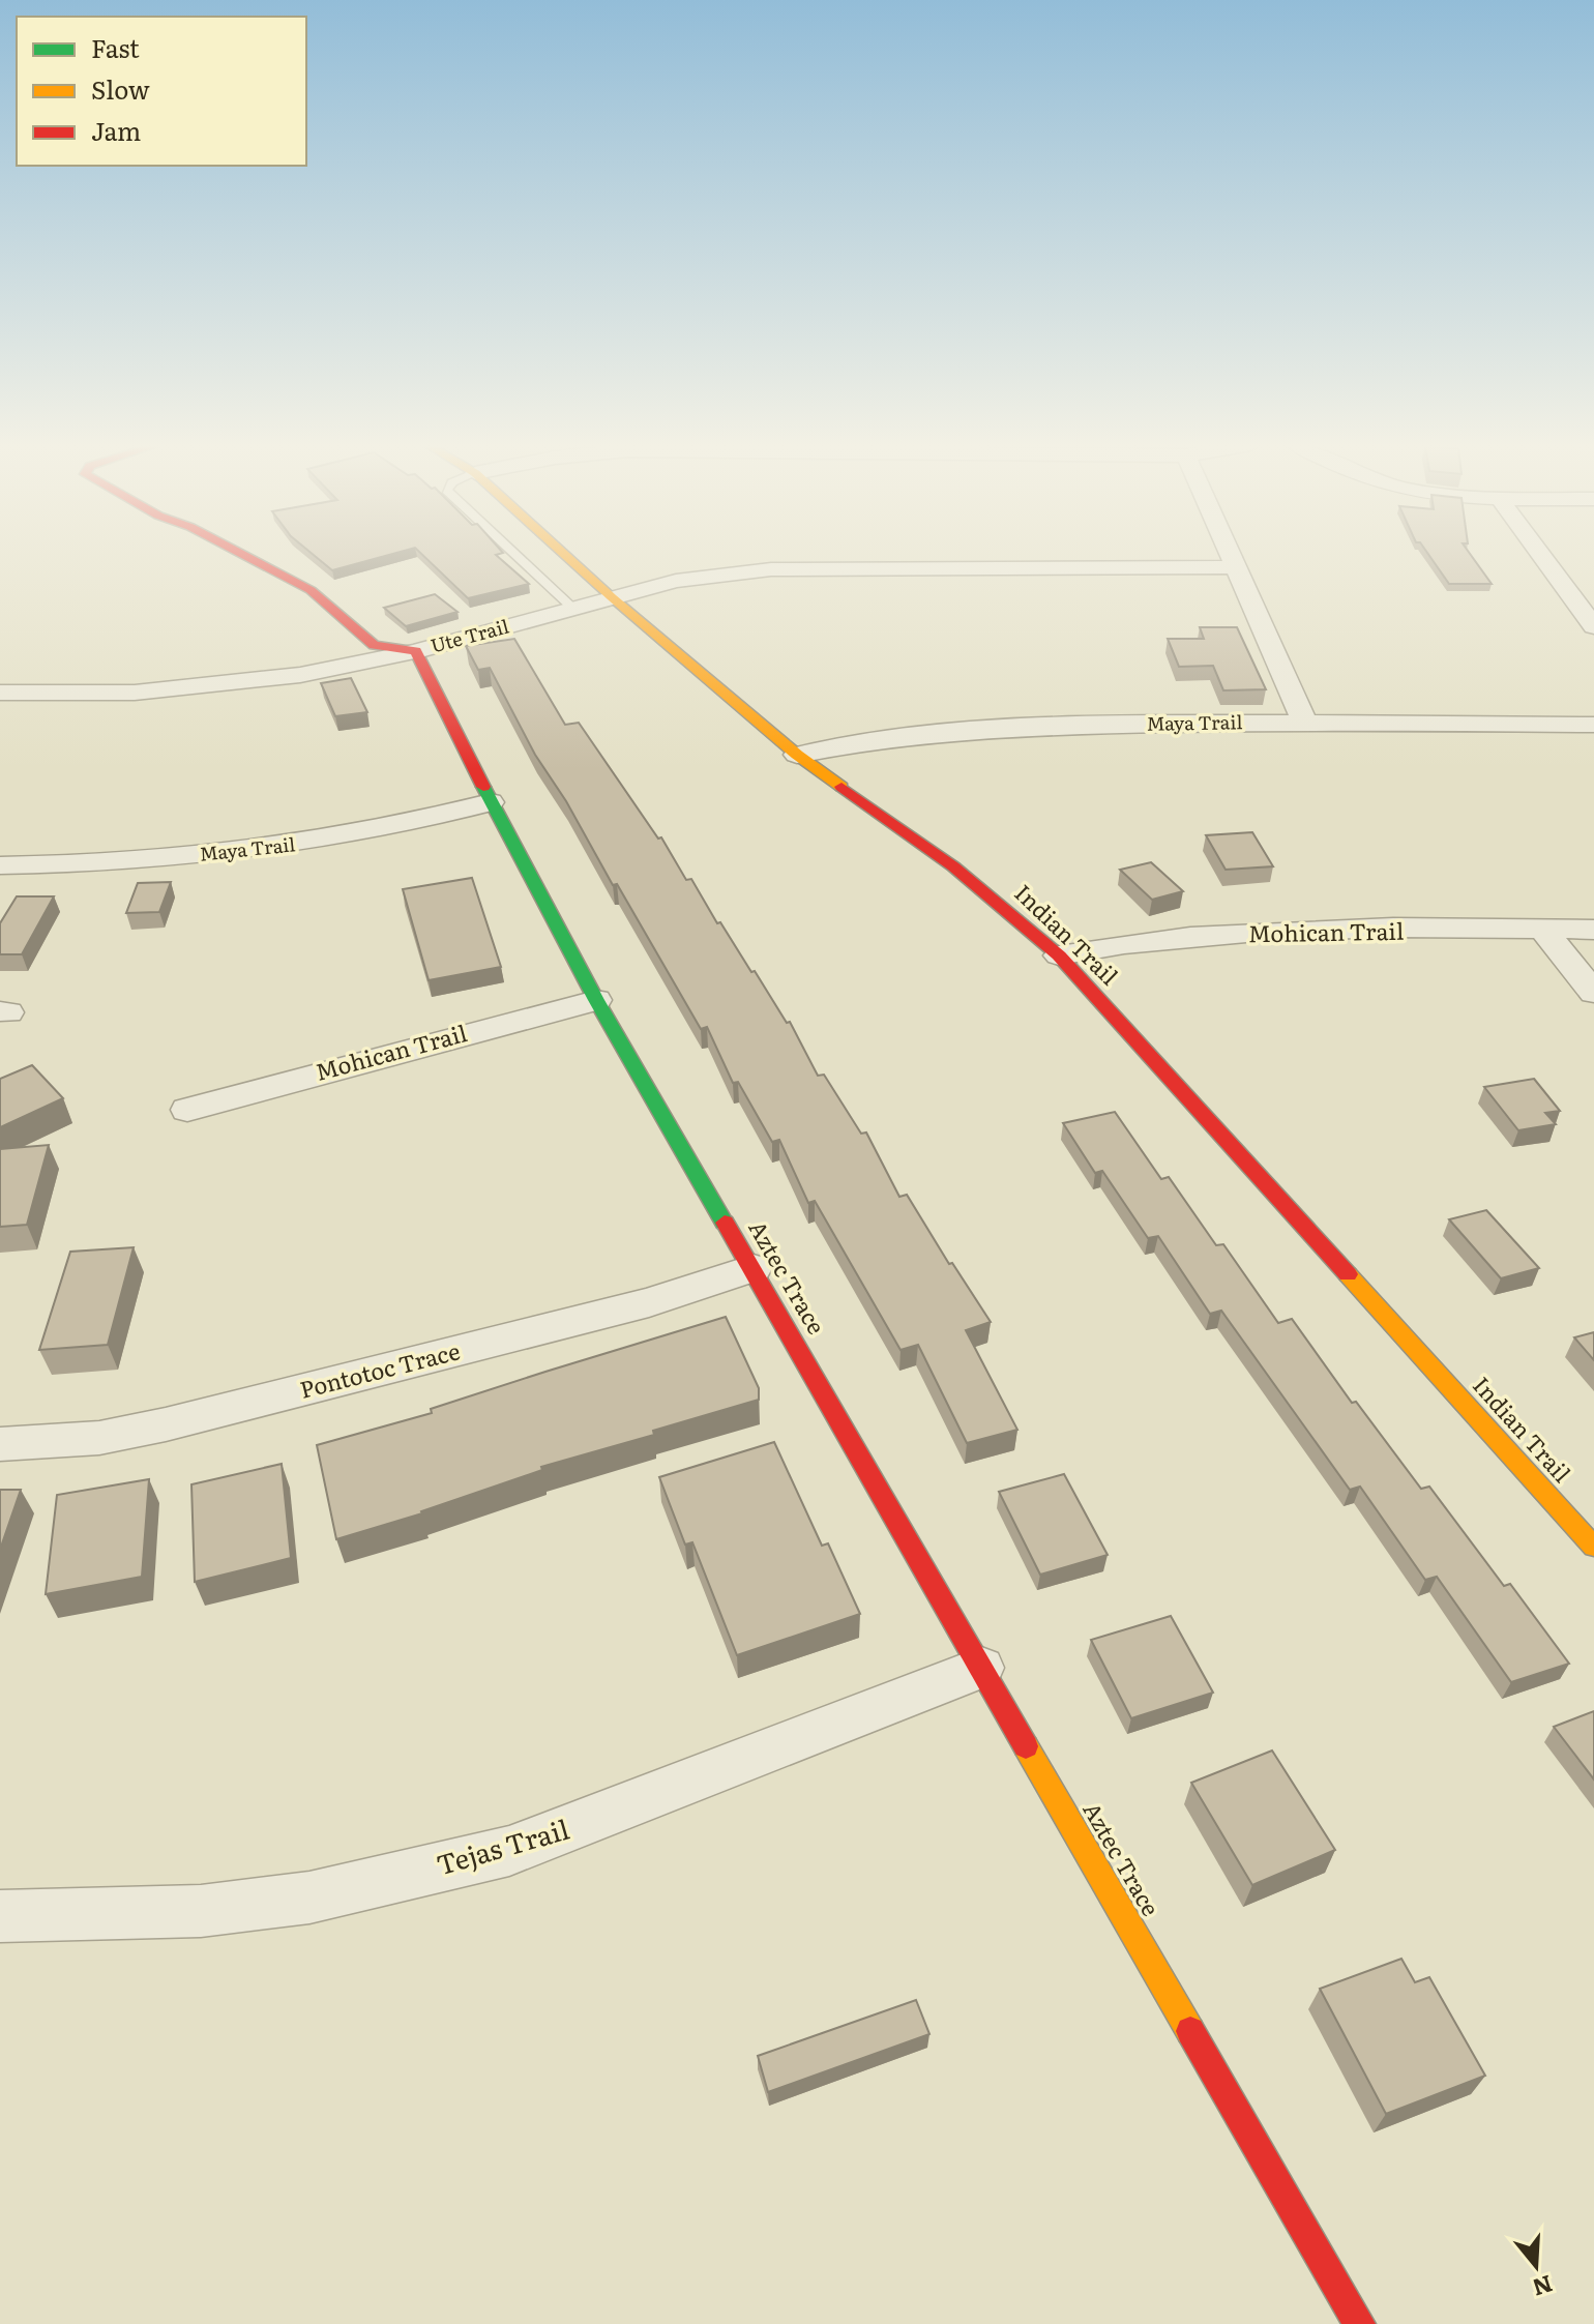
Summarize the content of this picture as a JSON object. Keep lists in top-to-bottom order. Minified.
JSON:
{"streets":{"street":["Ute Trail","Maya Trail","Mohican Trail","Indian Trail","Aztec Trace","Pontotoc Trace","Tejas Trail"]},"crossings":[["Ute Trail","Indian Trail"],["Ute Trail","Aztec Trace"],["Maya Trail","Indian Trail"],["Maya Trail","Aztec Trace"],["Mohican Trail","Indian Trail"],["Mohican Trail","Aztec Trace"],["Aztec Trace","Pontotoc Trace"],["Aztec Trace","Tejas Trail"]],"legend":["Fast","Slow","Jam"],"north":"bottom"}
